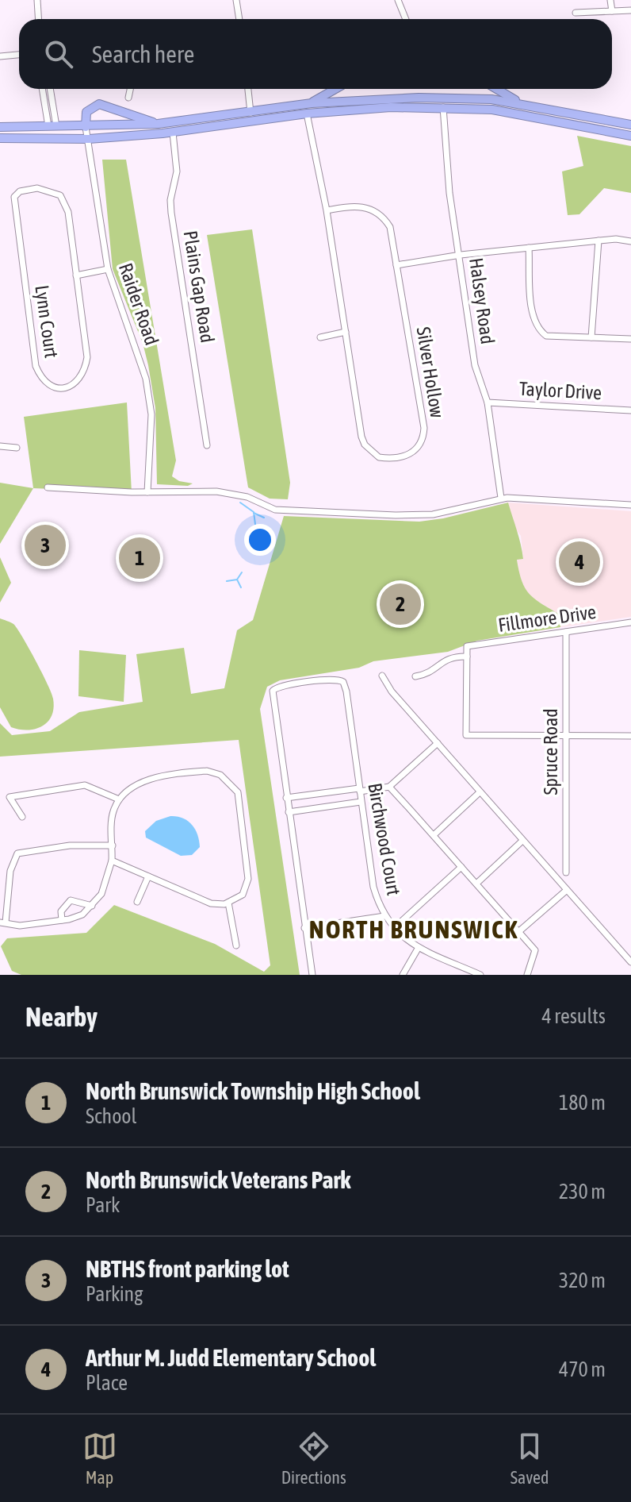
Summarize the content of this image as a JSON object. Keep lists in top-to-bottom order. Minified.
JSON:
{"streets":{"street":["Plains Gap Road","Halsey Road","Raider Road","Lynn Court","Silver Hollow","Taylor Drive","Fillmore Drive","Spruce Road","Birchwood Court"]},"crossings":[["Halsey Road","Taylor Drive"],["Fillmore Drive","Spruce Road"]],"districts":["NORTH BRUNSWICK"],"page":{"search":"Search here","pins":["3","1","4","2"],"heading":["Nearby","4 results"],"list":[{"mark":"1","name":"North Brunswick Township High School","note":"School","value":"180 m"},{"mark":"2","name":"North Brunswick Veterans Park","note":"Park","value":"230 m"},{"mark":"3","name":"NBTHS front parking lot","note":"Parking","value":"320 m"},{"mark":"4","name":"Arthur M. Judd Elementary School","note":"Place","value":"470 m"}],"nav":["Map","Directions","Saved"]}}
